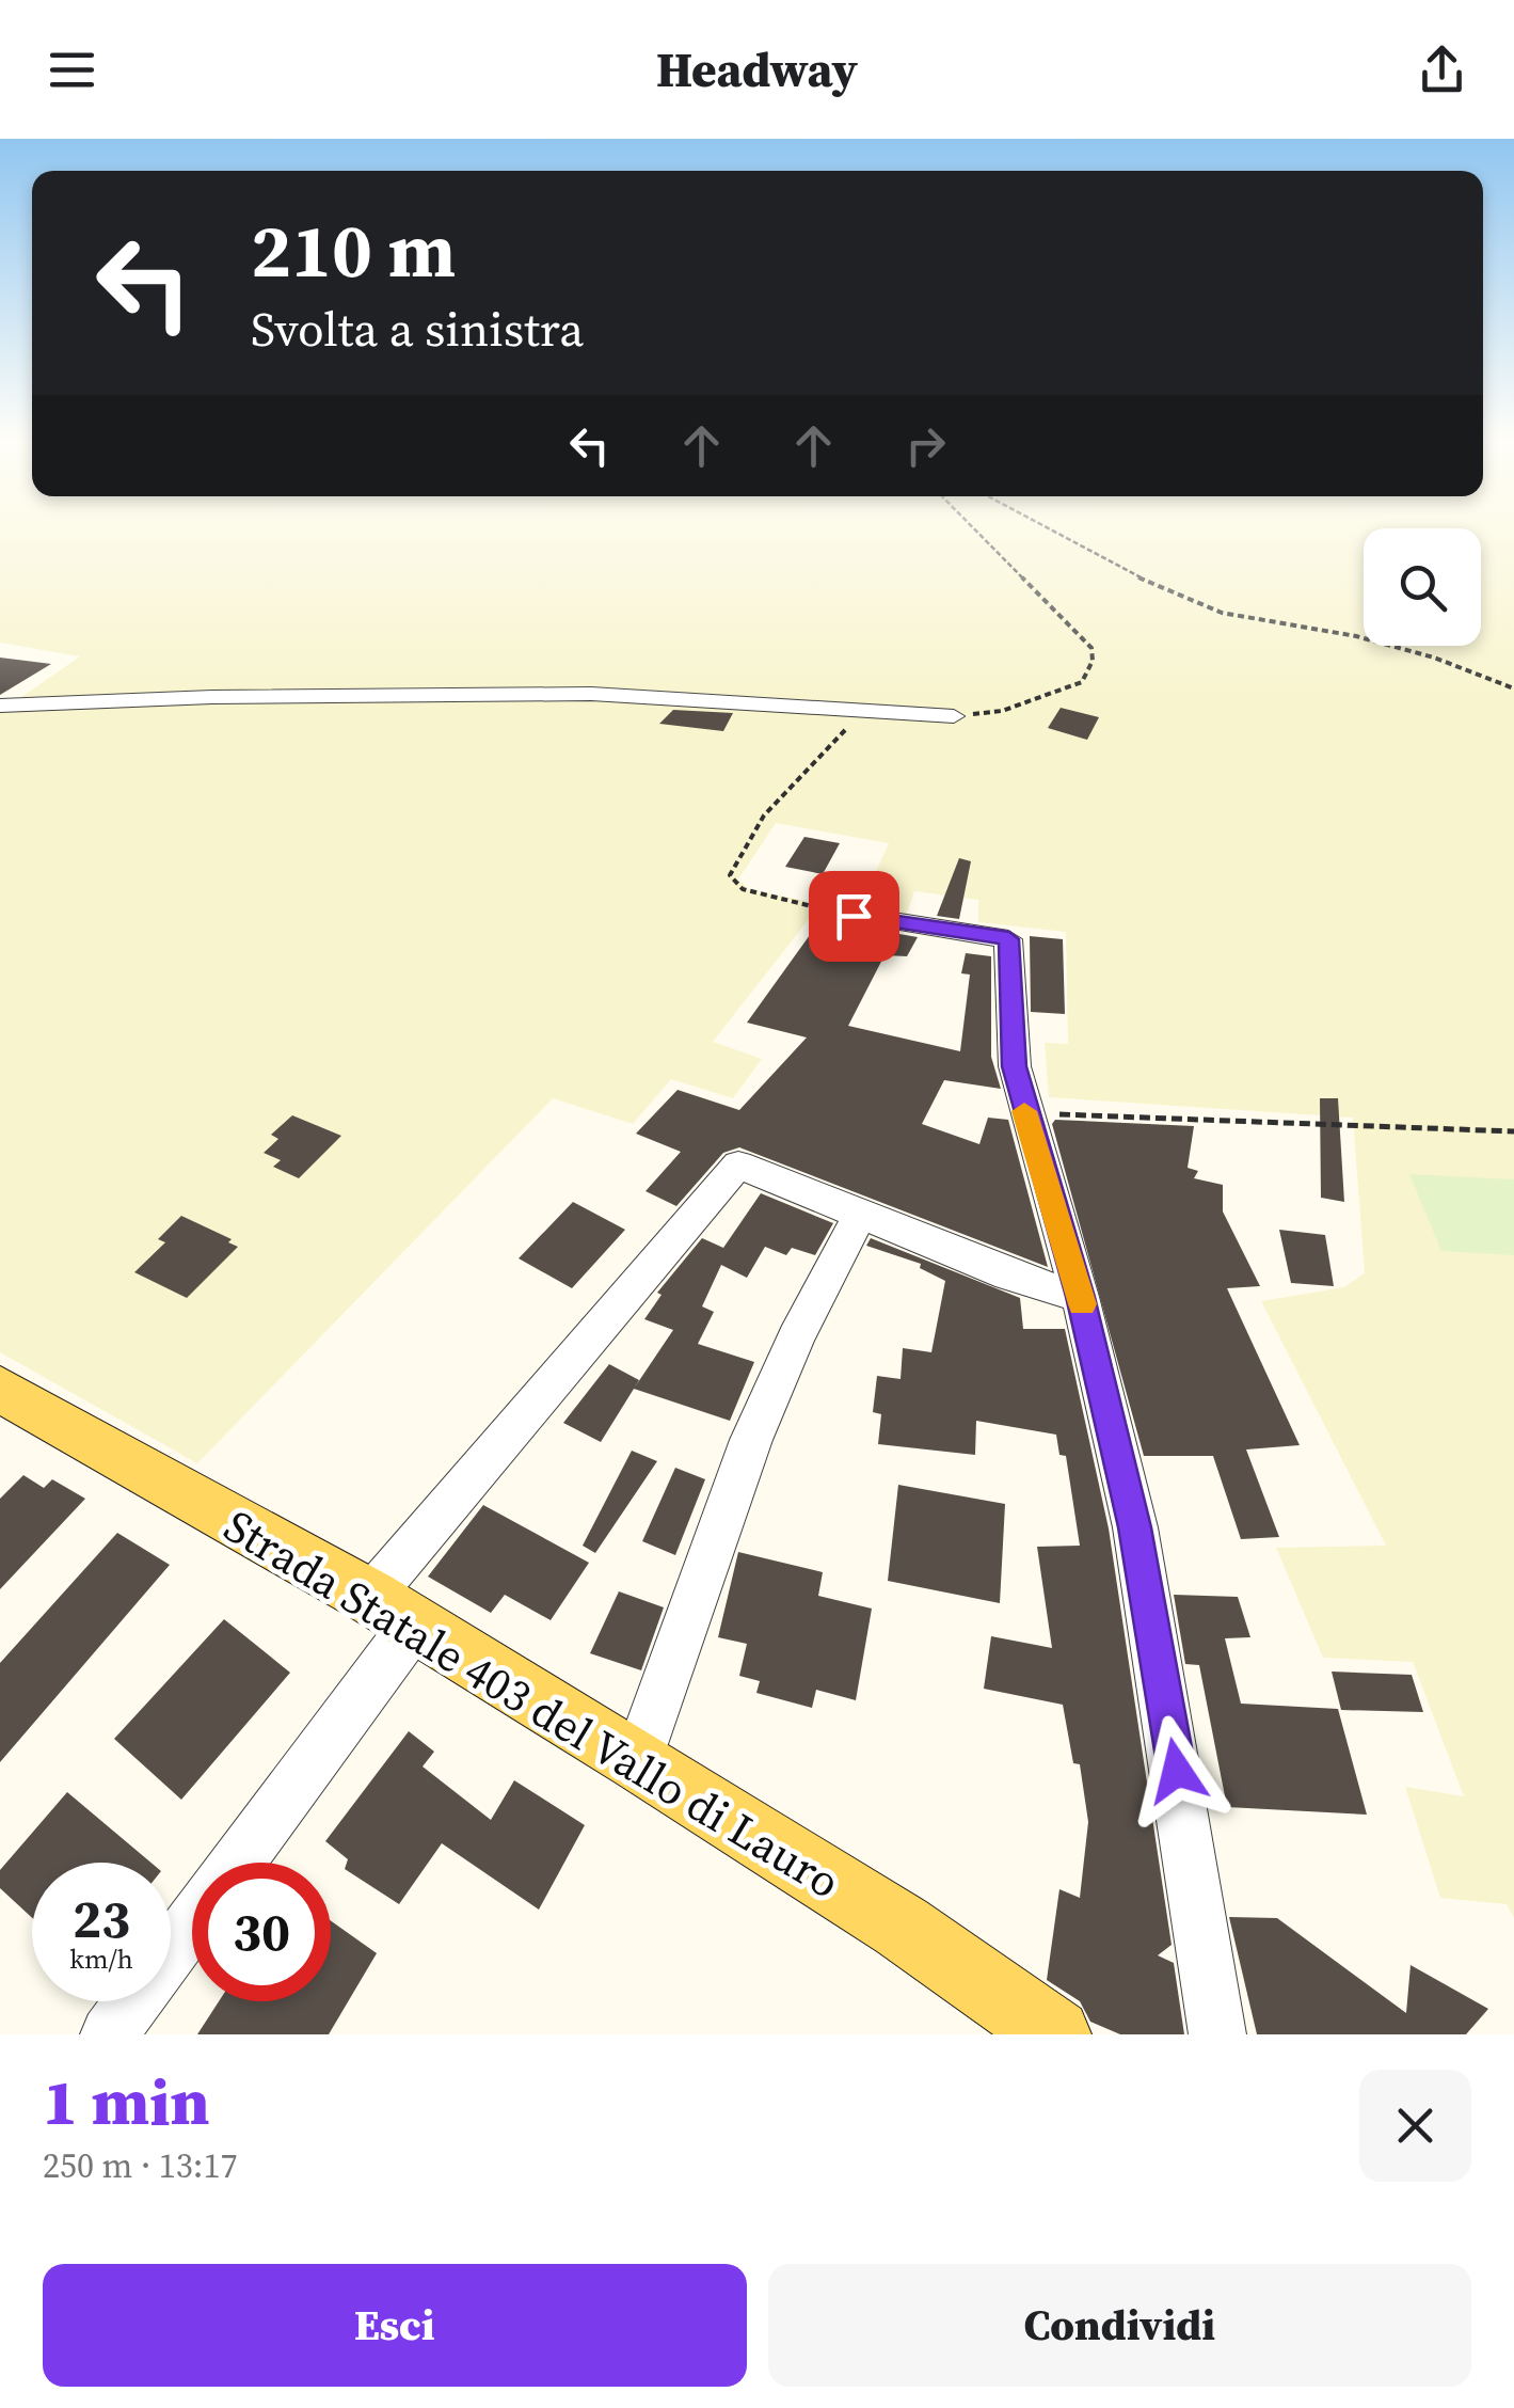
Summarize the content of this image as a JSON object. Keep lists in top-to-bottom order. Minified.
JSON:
{"streets":{"main road":["Strada Statale 403 del Vallo di Lauro"]},"page":{"header":"Headway","turn":["210 m","Svolta a sinistra"],"speed":"23 km/h","limit":"30","heading":["1 min","250 m · 13:17"],"buttons":["Esci","Condividi"]}}
